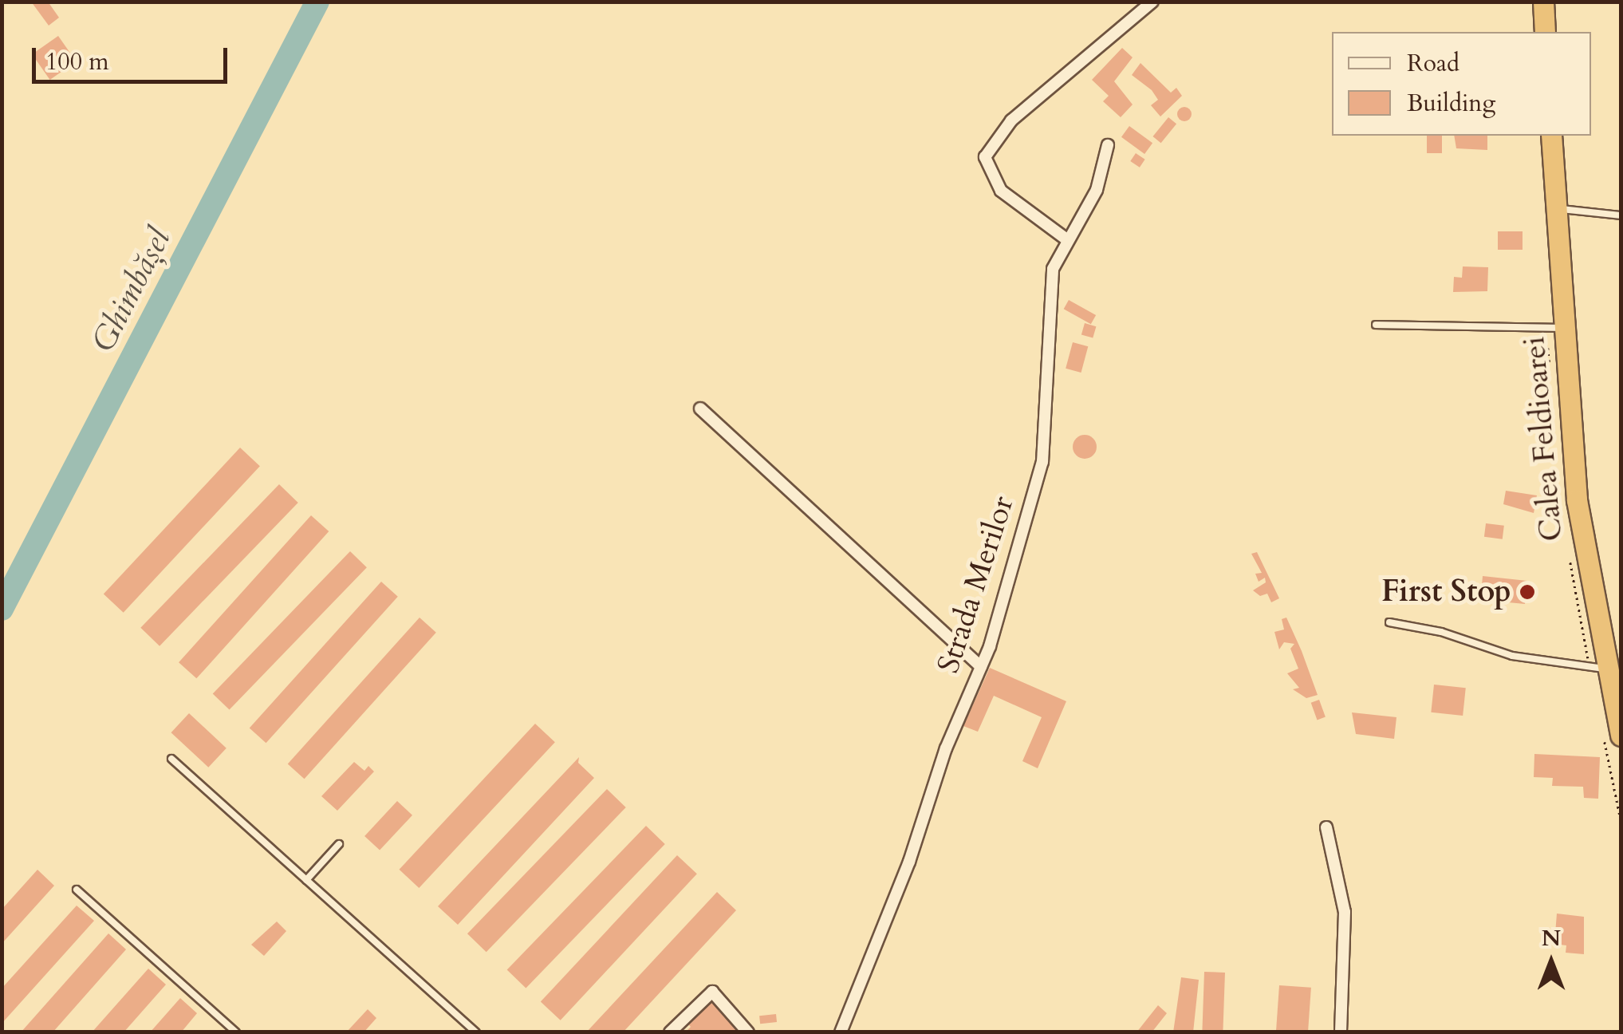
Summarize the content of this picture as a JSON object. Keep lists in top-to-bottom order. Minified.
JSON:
{"streets":{"highway":["Calea Feldioarei"],"street":["Strada Merilor"]},"water":["Ghimbășel"],"places":["First Stop"],"legend":["Road","Building"],"scale_bar":"100 m","north":"top"}
